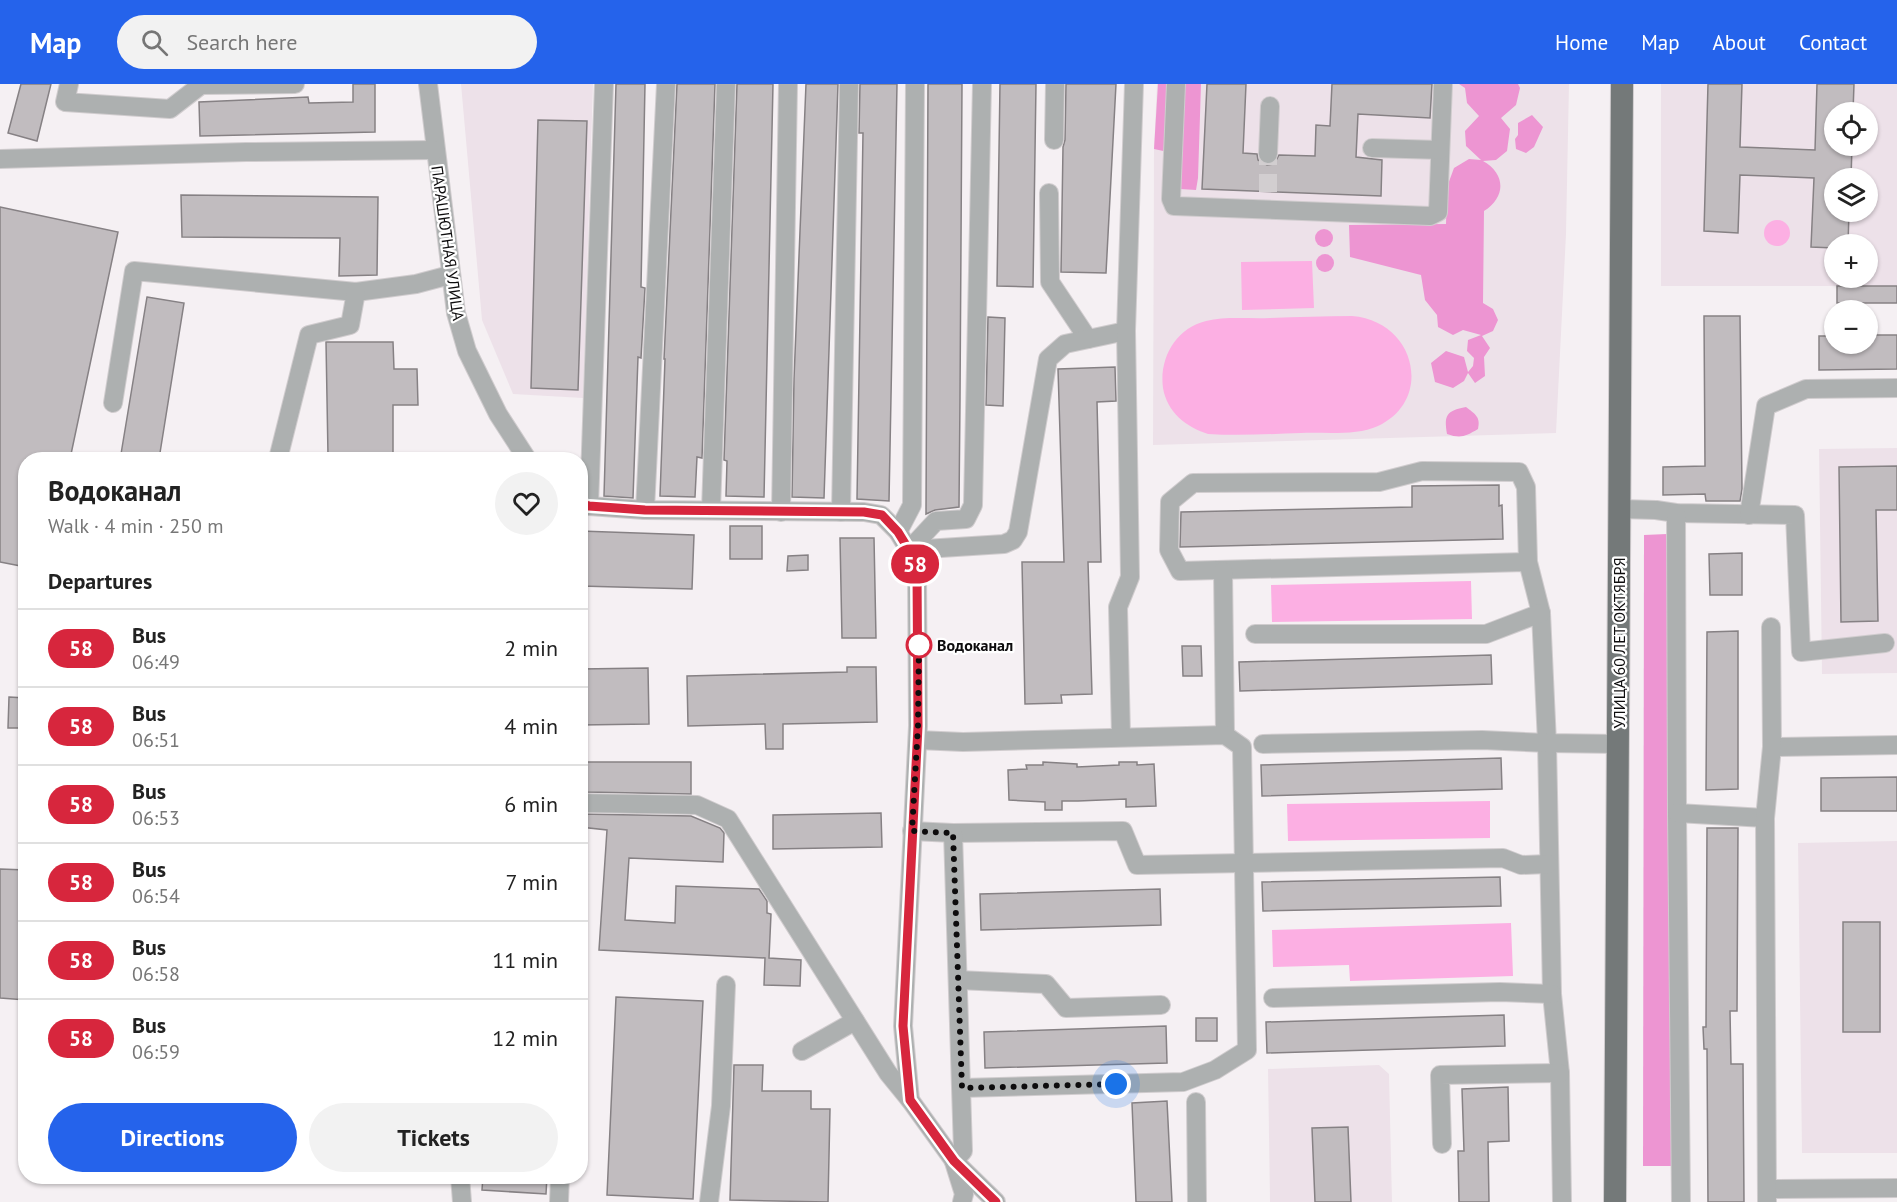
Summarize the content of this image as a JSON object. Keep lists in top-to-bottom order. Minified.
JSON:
{"streets":{"main road":["УЛИЦА 60 ЛЕТ ОКТЯБРЯ"],"street":["ПАРАШЮТНАЯ УЛИЦА"]},"places":["Водоканал"],"lines":["bus line 58"],"page":{"header":"Map","search":"Search here","nav":["Home","Map","About","Contact"],"on_map":"58","map_buttons":["+","−"],"heading":[["Водоканал","Walk · 4 min · 250 m"],"Departures"],"list":[{"mark":"58","name":"Bus","note":"06:49","value":"2 min"},{"mark":"58","name":"Bus","note":"06:51","value":"4 min"},{"mark":"58","name":"Bus","note":"06:53","value":"6 min"},{"mark":"58","name":"Bus","note":"06:54","value":"7 min"},{"mark":"58","name":"Bus","note":"06:58","value":"11 min"},{"mark":"58","name":"Bus","note":"06:59","value":"12 min"}],"buttons":["Directions","Tickets"]}}
